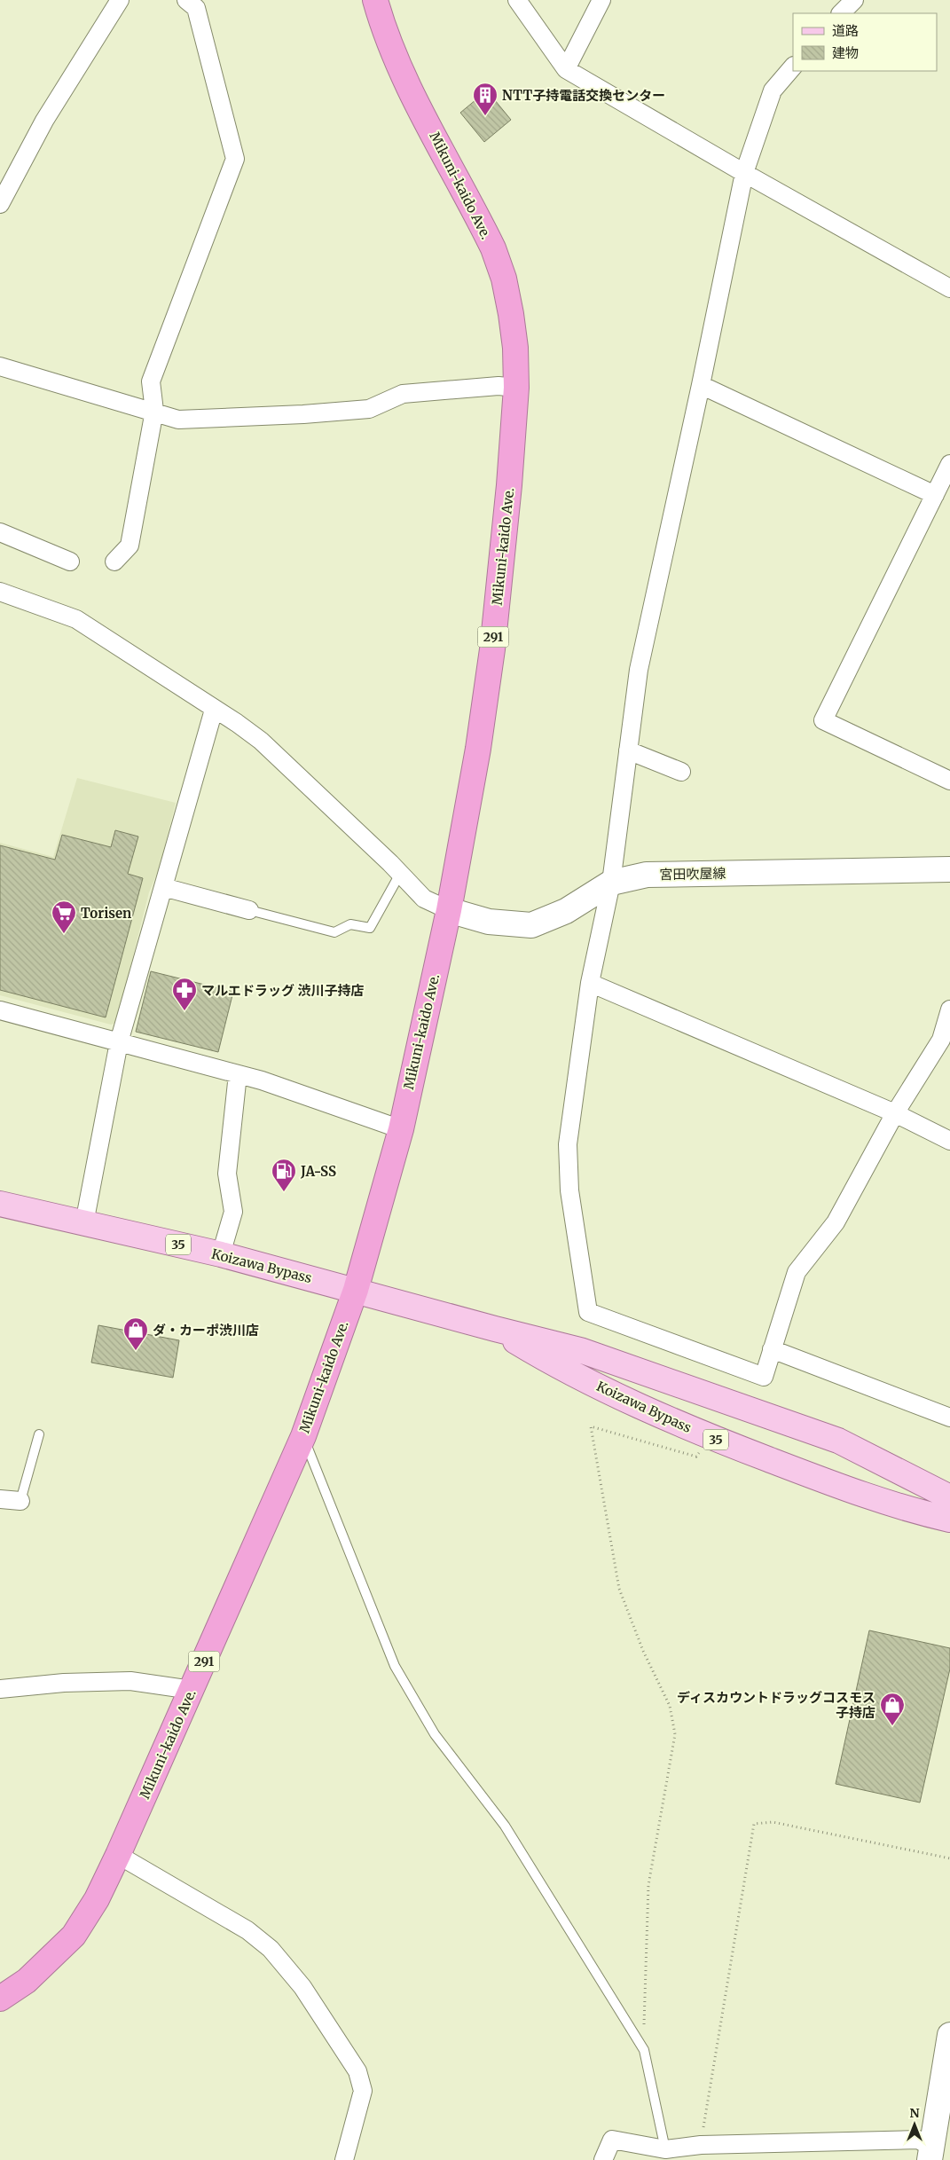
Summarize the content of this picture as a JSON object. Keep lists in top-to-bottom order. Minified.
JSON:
{"streets":{"highway":["Mikuni-kaido Ave.","291"],"main road":["宮田吹屋線","35","Koizawa Bypass"]},"crossings":[["Mikuni-kaido Ave.","宮田吹屋線"],["Mikuni-kaido Ave.","Koizawa Bypass"]],"places":{"building":["NTT子持電話交換センター"],"supermarket":["Torisen"],"pharmacy":["マルエドラッグ 渋川子持店"],"fuel station":["JA-SS"],"shop":["ダ・カーポ渋川店","ディスカウントドラッグコスモス 子持店"]},"legend":["道路","建物"],"north":"top"}
